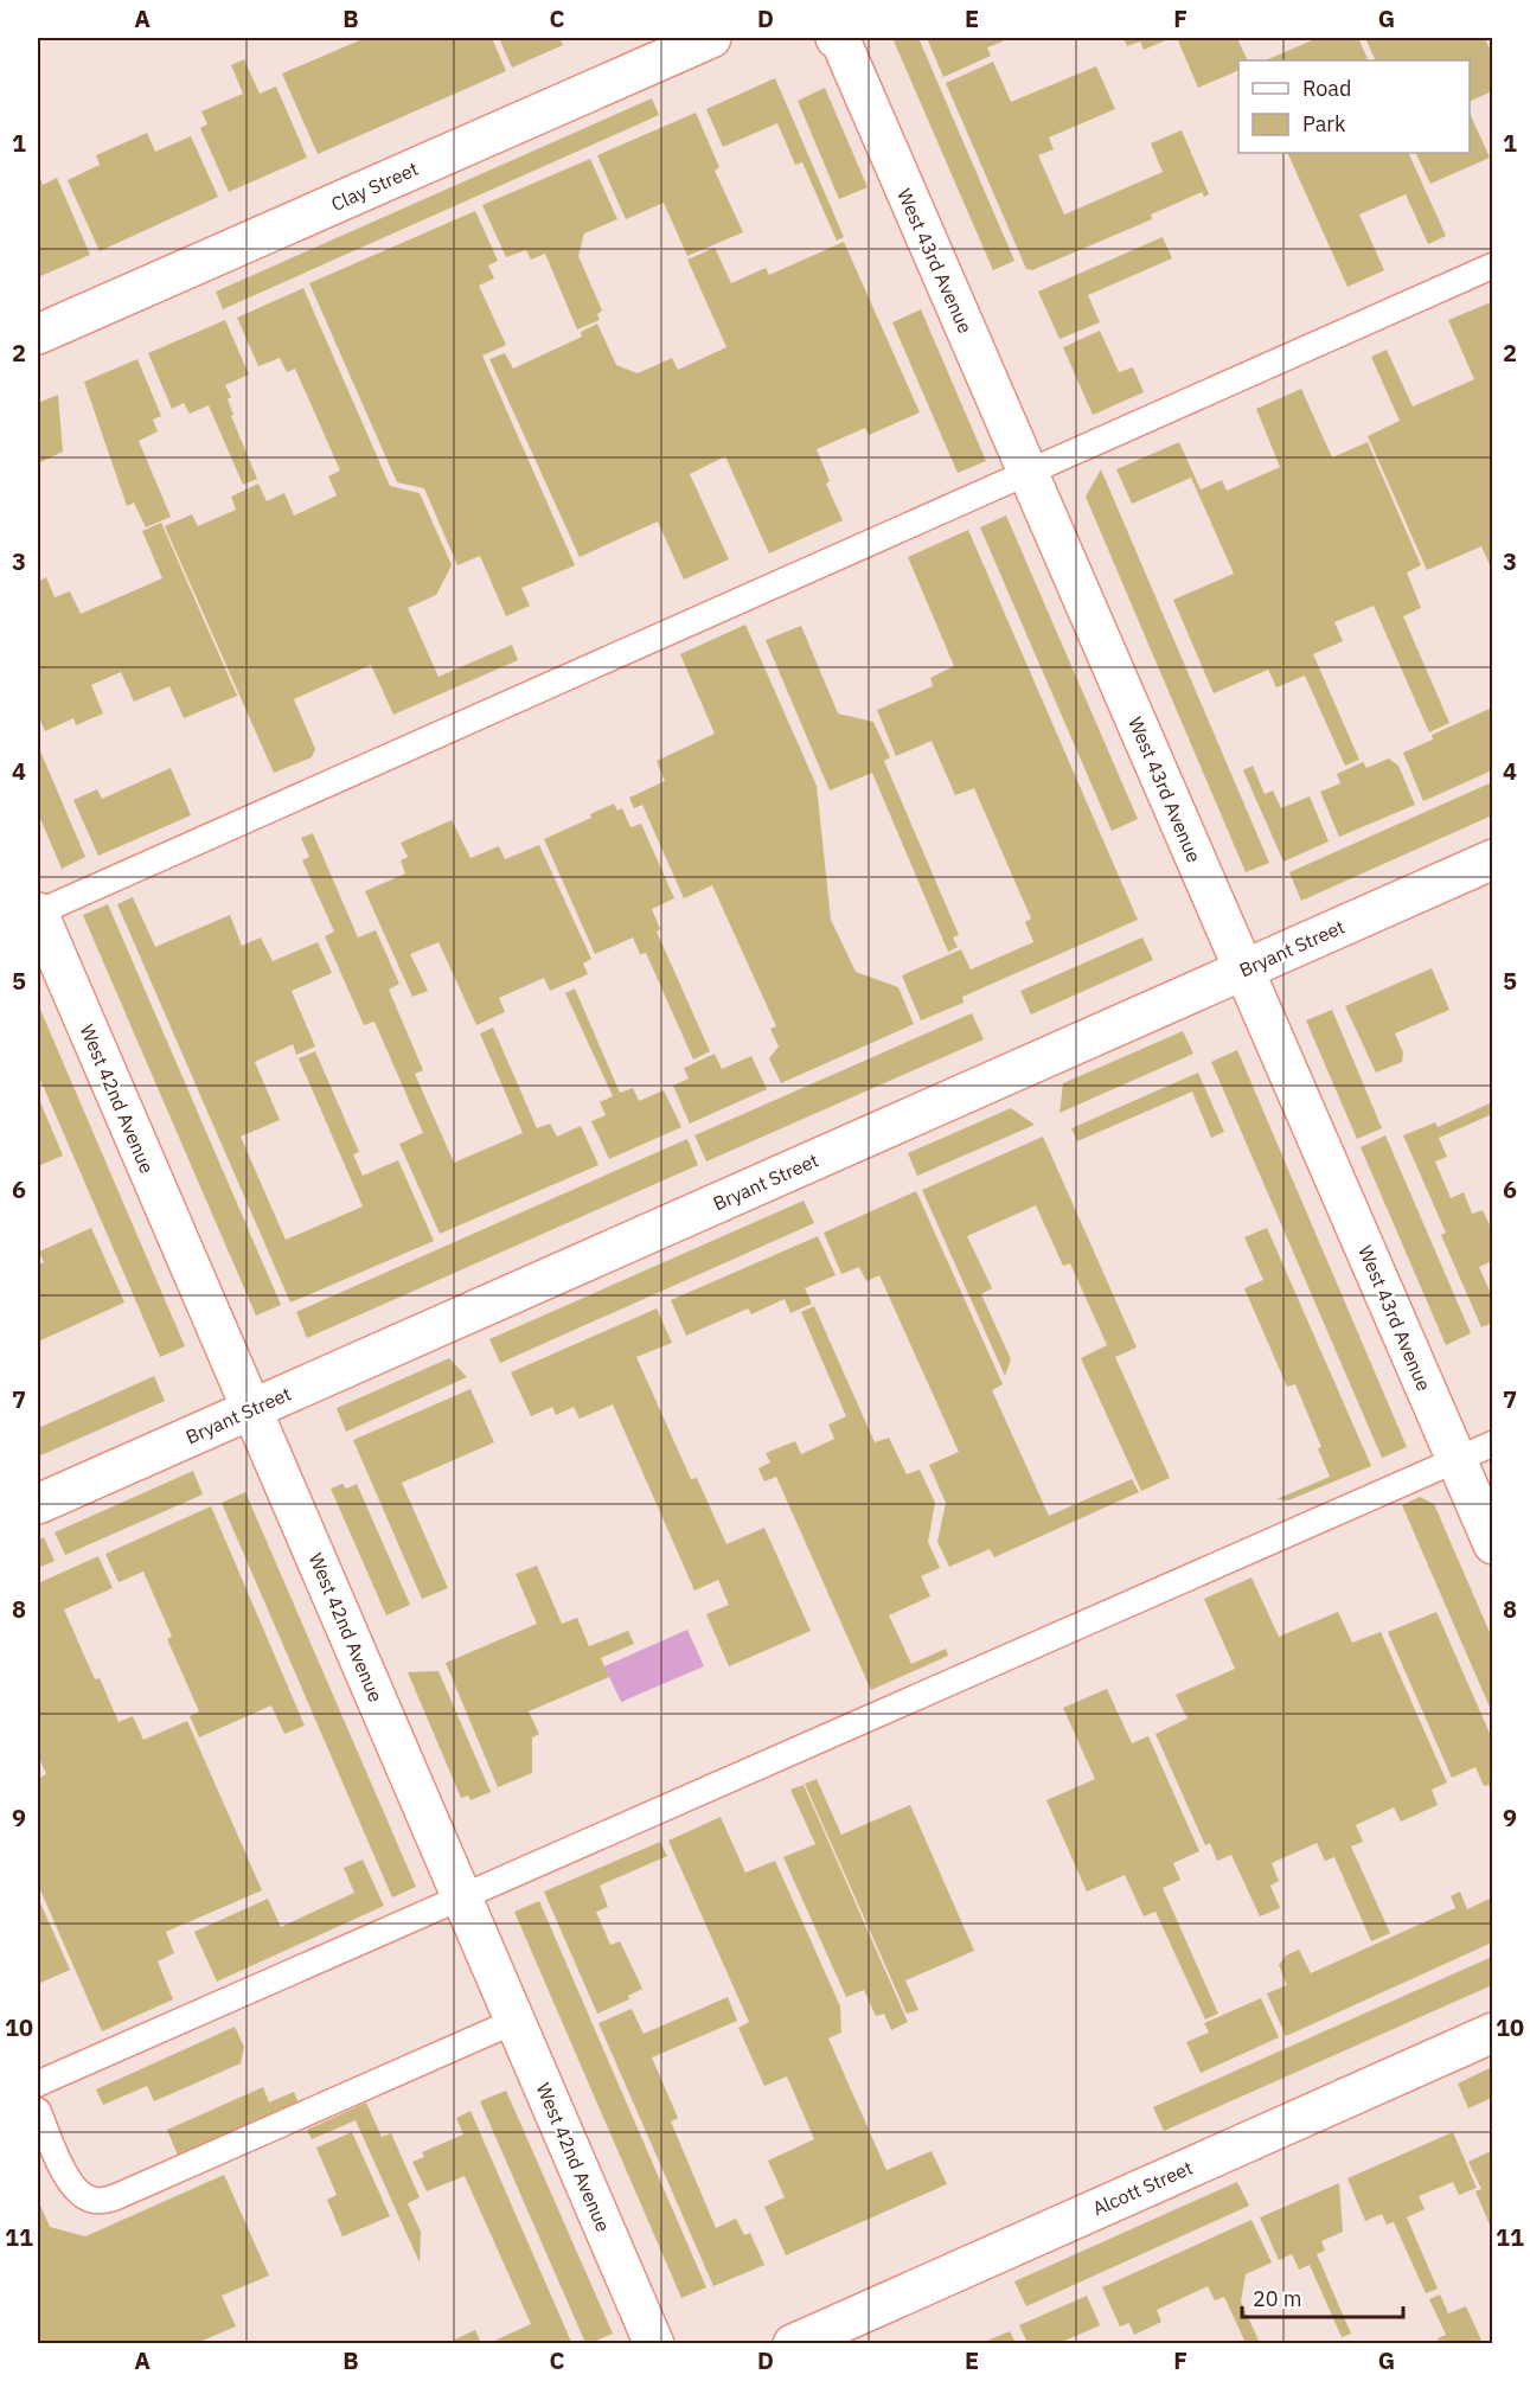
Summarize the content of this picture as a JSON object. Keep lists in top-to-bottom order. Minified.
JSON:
{"streets":{"street":["Clay Street","West 43rd Avenue","Bryant Street","West 42nd Avenue","Alcott Street"]},"crossings":[["West 43rd Avenue","Bryant Street"],["Bryant Street","West 42nd Avenue"]],"legend":["Road","Park"],"scale_bar":"20 m","grid":{"columns":["A","B","C","D","E","F","G"],"rows":["1","2","3","4","5","6","7","8","9","10","11"]}}
